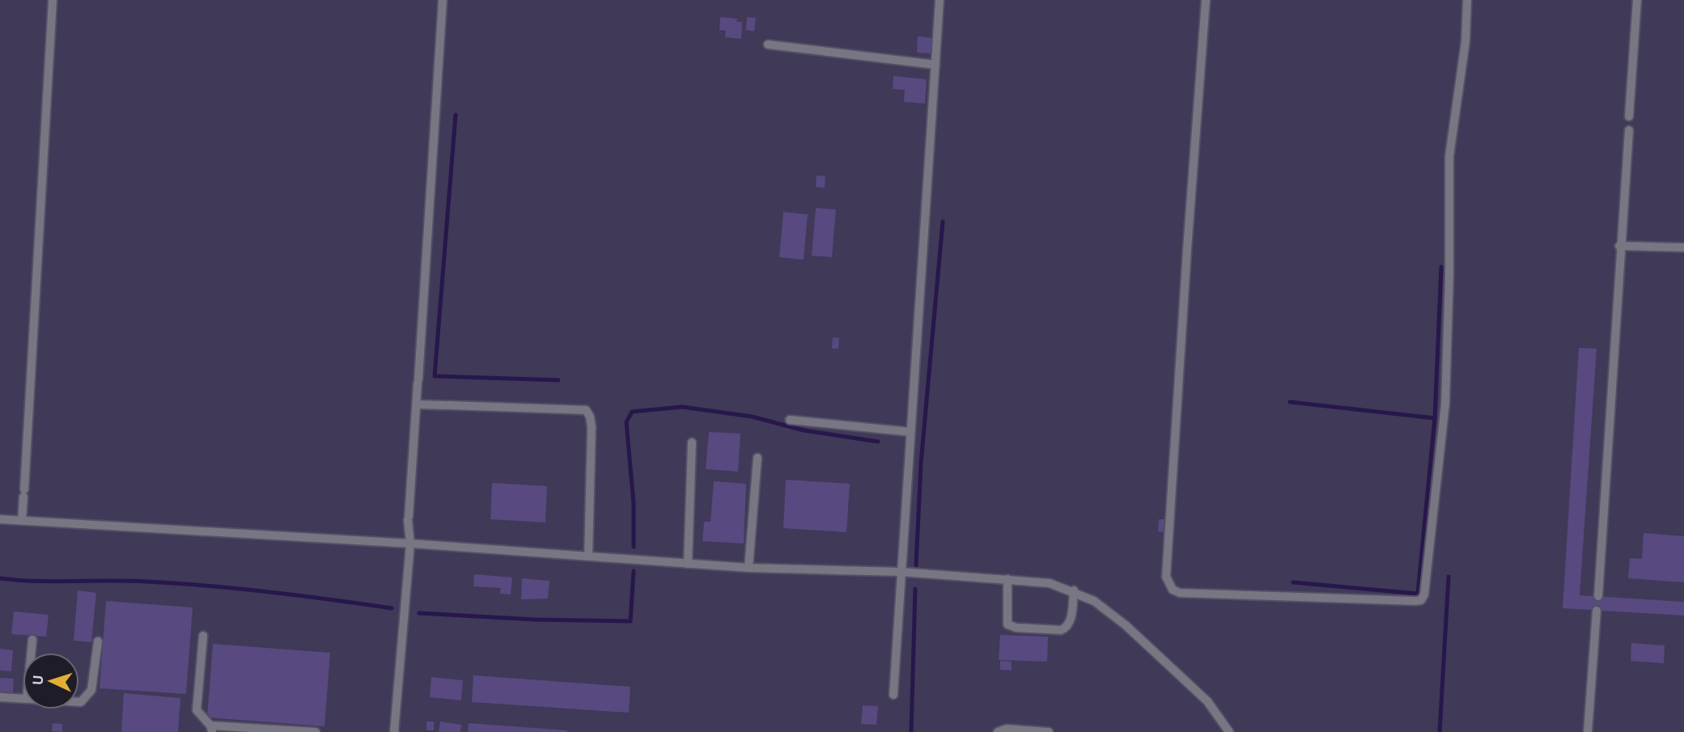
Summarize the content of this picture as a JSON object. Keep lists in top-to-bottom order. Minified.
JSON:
{"north":"left"}
